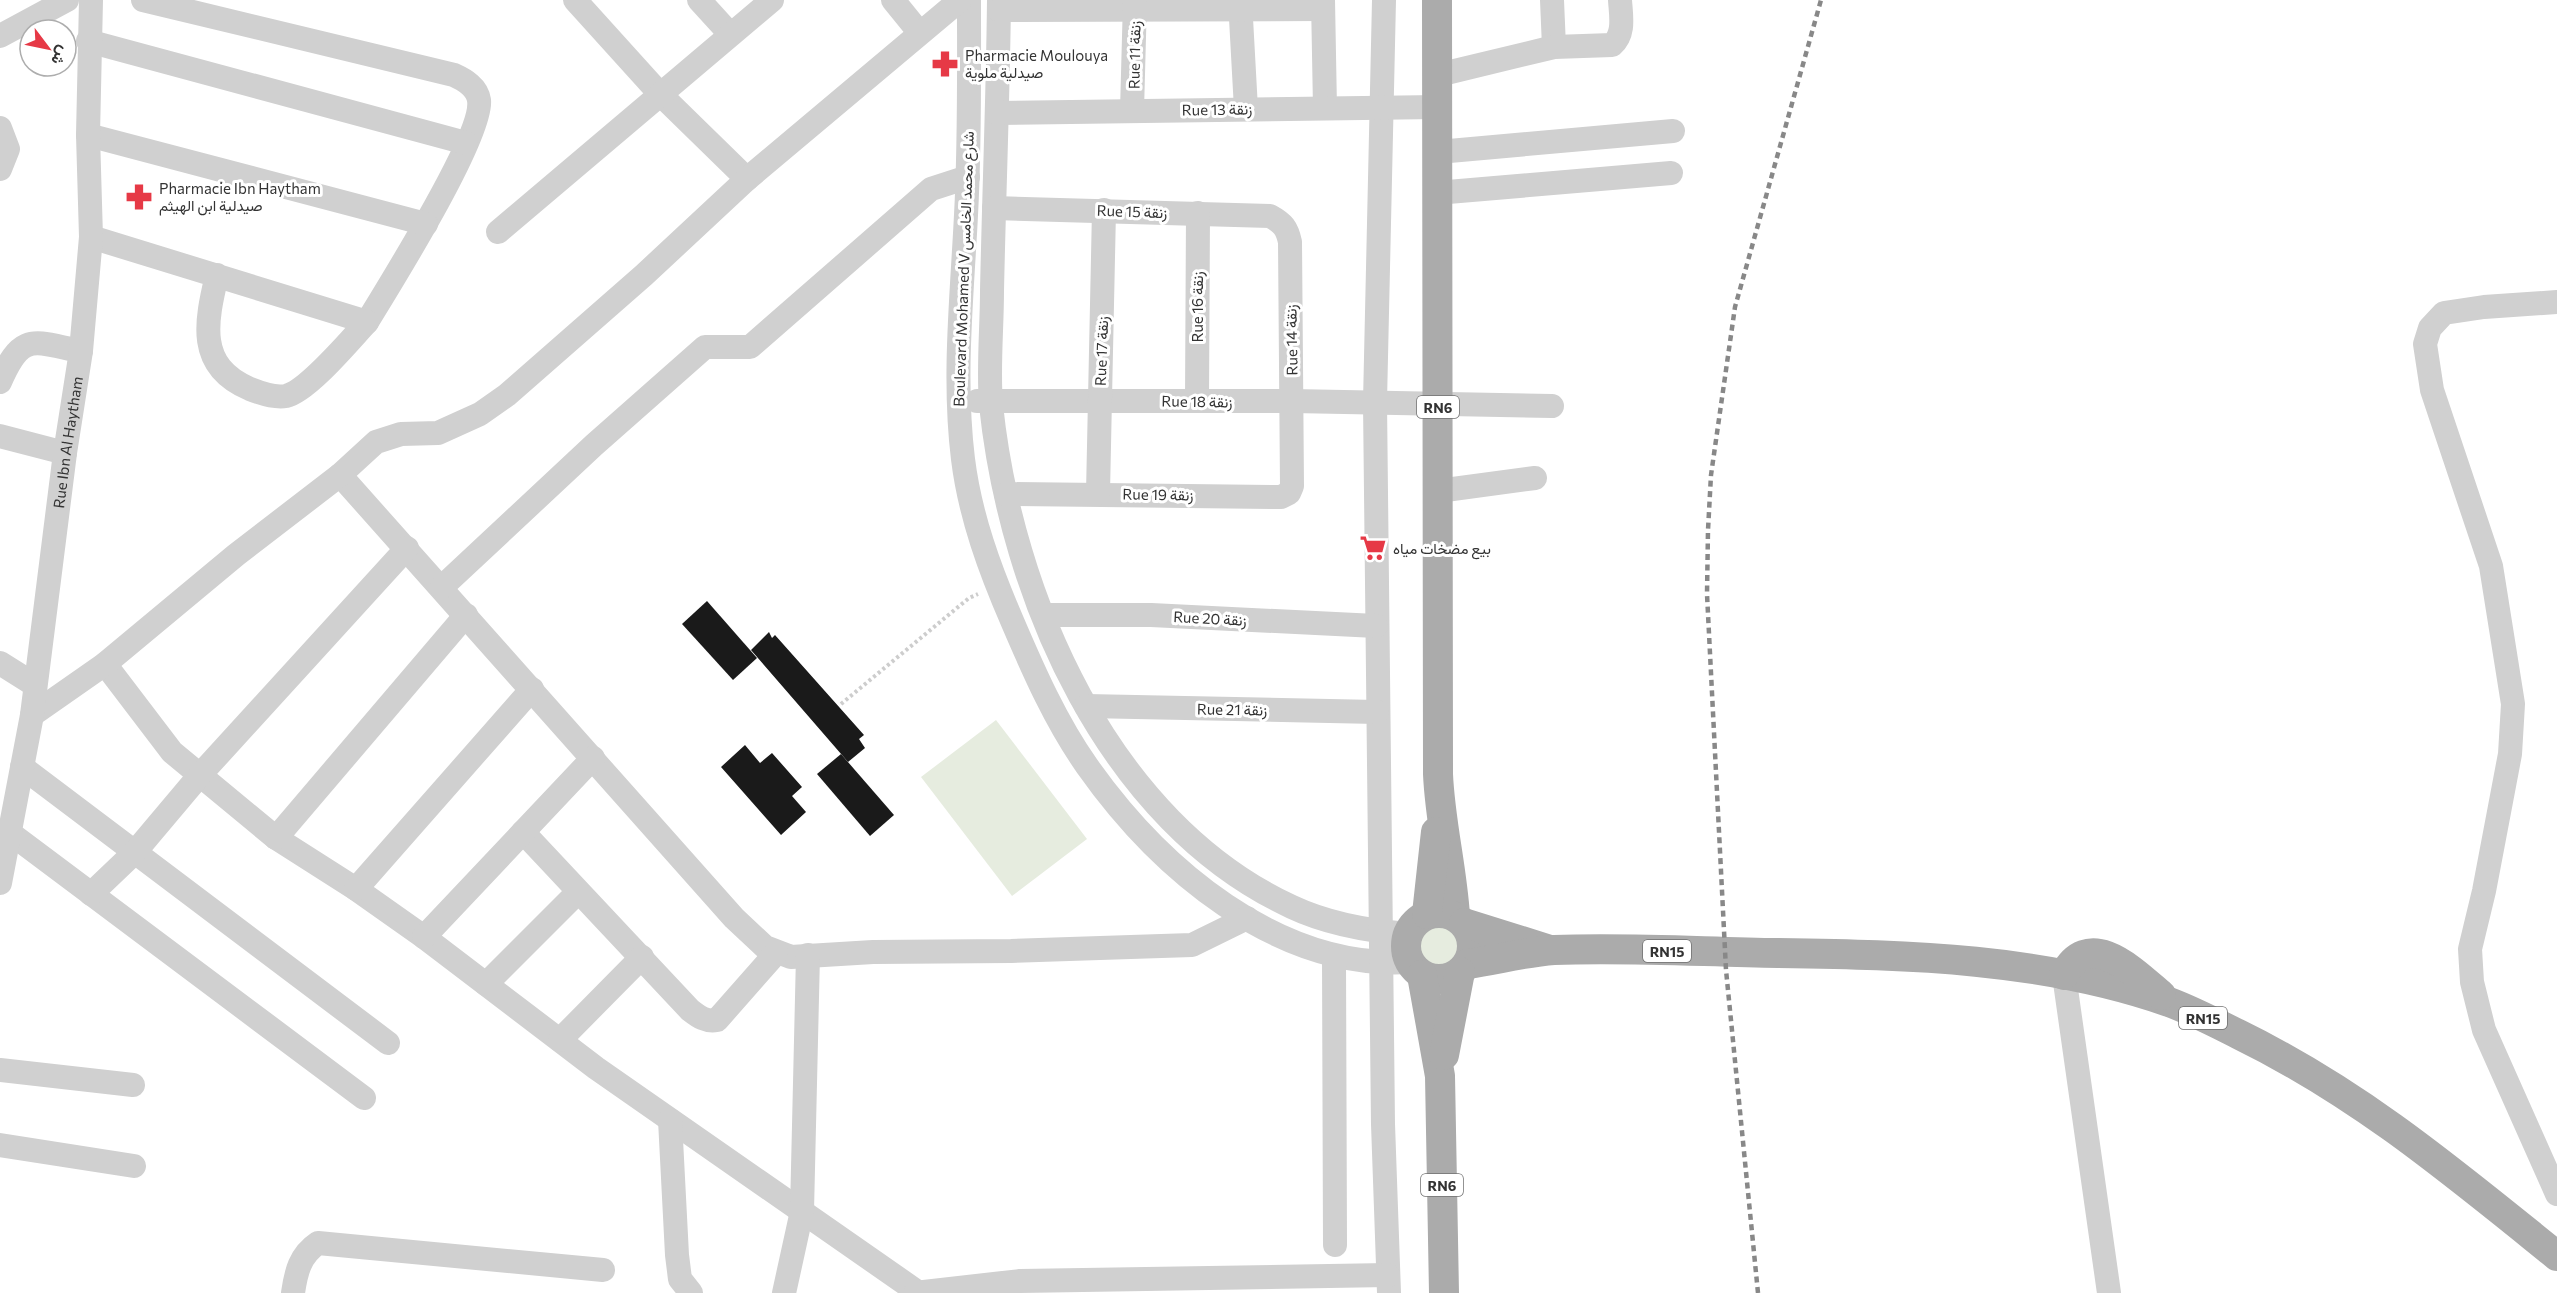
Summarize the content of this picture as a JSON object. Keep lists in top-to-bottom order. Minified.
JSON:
{"streets":{"main road":["RN6","RN15"],"street":["Rue 11 زنقة","Rue 13 زنقة","Rue 15 زنقة","Boulevard Mohamed V شارع محمد الخامس","Rue 16 زنقة","Rue 14 زنقة","Rue 17 زنقة","Rue 18 زنقة","Rue Ibn Al Haytham","Rue 19 زنقة","Rue 20 زنقة","Rue 21 زنقة"]},"crossings":[["Rue 11 زنقة","Rue 13 زنقة"],["Rue 13 زنقة","Boulevard Mohamed V شارع محمد الخامس"],["Rue 13 زنقة","RN6"],["Rue 15 زنقة","Boulevard Mohamed V شارع محمد الخامس"],["Rue 15 زنقة","Rue 16 زنقة"],["Rue 15 زنقة","Rue 14 زنقة"],["Rue 15 زنقة","Rue 17 زنقة"],["Boulevard Mohamed V شارع محمد الخامس","Rue 18 زنقة"],["Boulevard Mohamed V شارع محمد الخامس","RN6"],["Boulevard Mohamed V شارع محمد الخامس","Rue 19 زنقة"],["Boulevard Mohamed V شارع محمد الخامس","Rue 20 زنقة"],["Boulevard Mohamed V شارع محمد الخامس","Rue 21 زنقة"],["Boulevard Mohamed V شارع محمد الخامس","RN15"],["Rue 16 زنقة","Rue 18 زنقة"],["Rue 14 زنقة","Rue 18 زنقة"],["Rue 14 زنقة","Rue 19 زنقة"],["Rue 17 زنقة","Rue 18 زنقة"],["Rue 17 زنقة","Rue 19 زنقة"],["Rue 18 زنقة","RN6"],["RN6","RN15"]],"places":{"pharmacy":["Pharmacie Moulouya صيدلية ملوية","Pharmacie Ibn Haytham صيدلية ابن الهيثم"],"supermarket":["بيع مضخات مياه"]},"north":"bottom right"}
